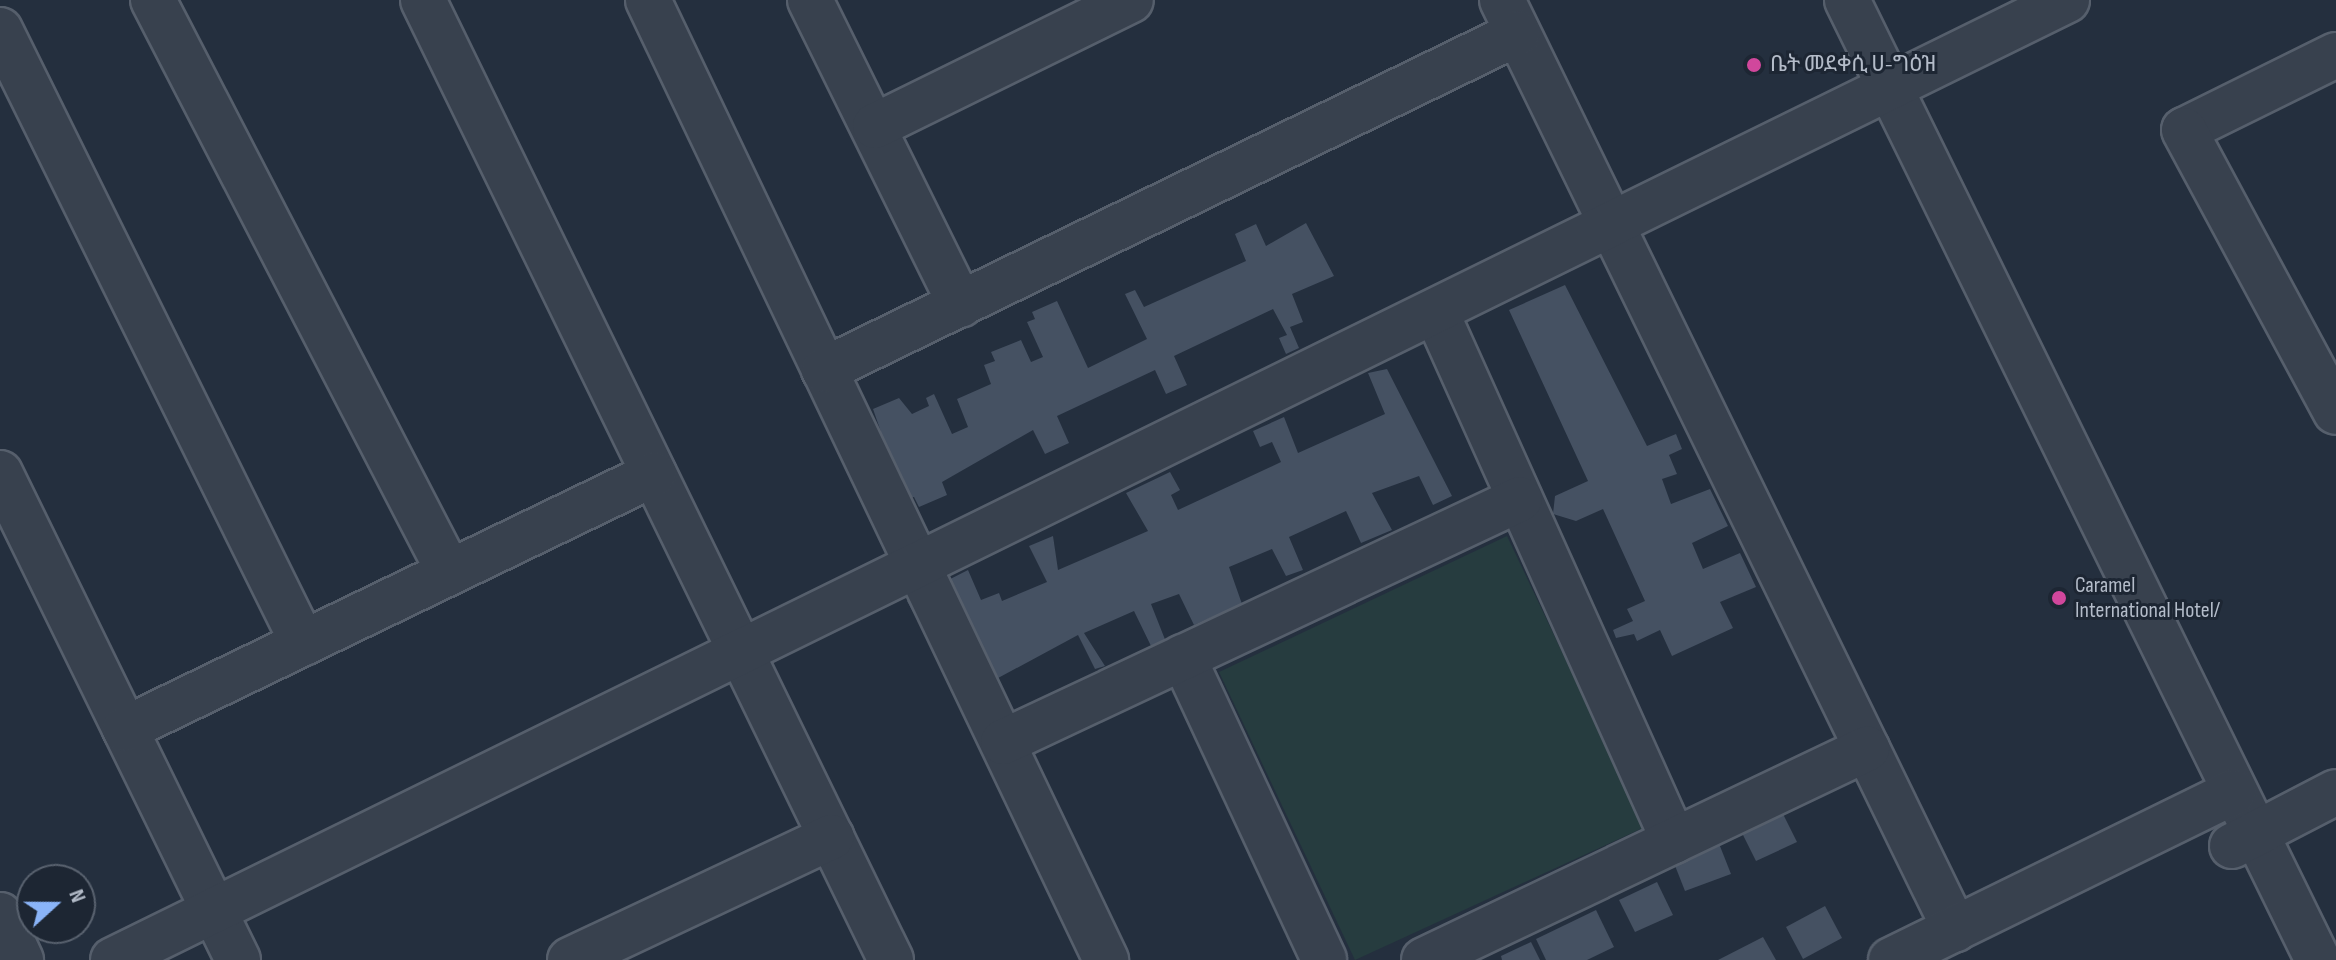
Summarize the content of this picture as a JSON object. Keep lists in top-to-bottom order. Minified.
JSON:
{"places":["ቤት መደቀሲ ሀ-ግዕዝ","Caramel International Hotel/"],"north":"right"}
